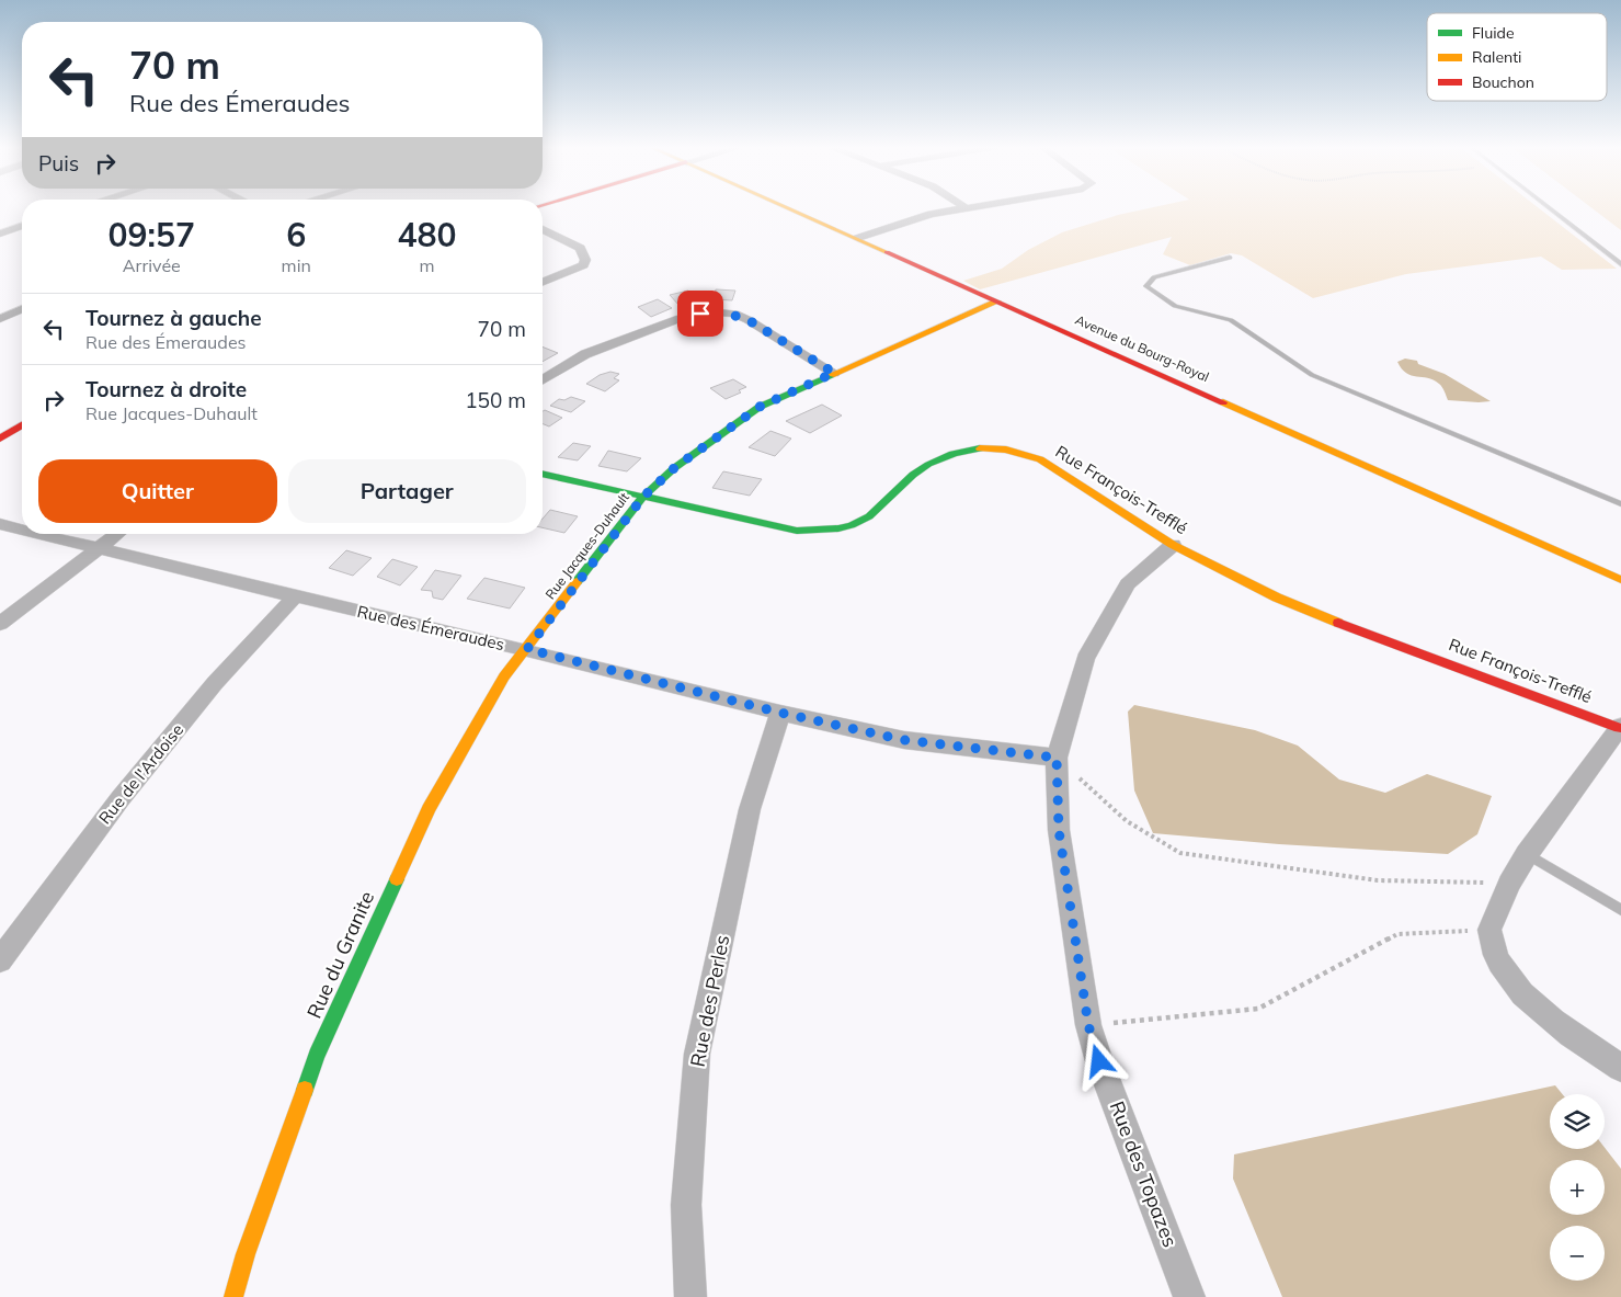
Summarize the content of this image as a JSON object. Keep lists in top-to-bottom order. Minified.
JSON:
{"streets":{"street":["Avenue du Bourg-Royal","Rue François-Trefflé","Rue Jacques-Duhault","Rue des Émeraudes","Rue de l'Ardoise","Rue du Granite","Rue des Perles","Rue des Topazes"]},"crossings":[["Avenue du Bourg-Royal","Rue Jacques-Duhault"],["Rue François-Trefflé","Rue Jacques-Duhault"],["Rue François-Trefflé","Rue des Topazes"],["Rue Jacques-Duhault","Rue des Émeraudes"],["Rue Jacques-Duhault","Rue du Granite"],["Rue des Émeraudes","Rue de l'Ardoise"],["Rue des Émeraudes","Rue du Granite"],["Rue des Émeraudes","Rue des Perles"],["Rue des Émeraudes","Rue des Topazes"]],"legend":["Fluide","Ralenti","Bouchon"],"page":{"turn":["70 m","Rue des Émeraudes"],"then":"Puis","eta":["09:57","Arrivée","6","min","480","m"],"list":[{"name":"Tournez à gauche","note":"Rue des Émeraudes","value":"70 m"},{"name":"Tournez à droite","note":"Rue Jacques-Duhault","value":"150 m"}],"buttons":["Quitter","Partager"],"map_buttons":["+","−"]}}
